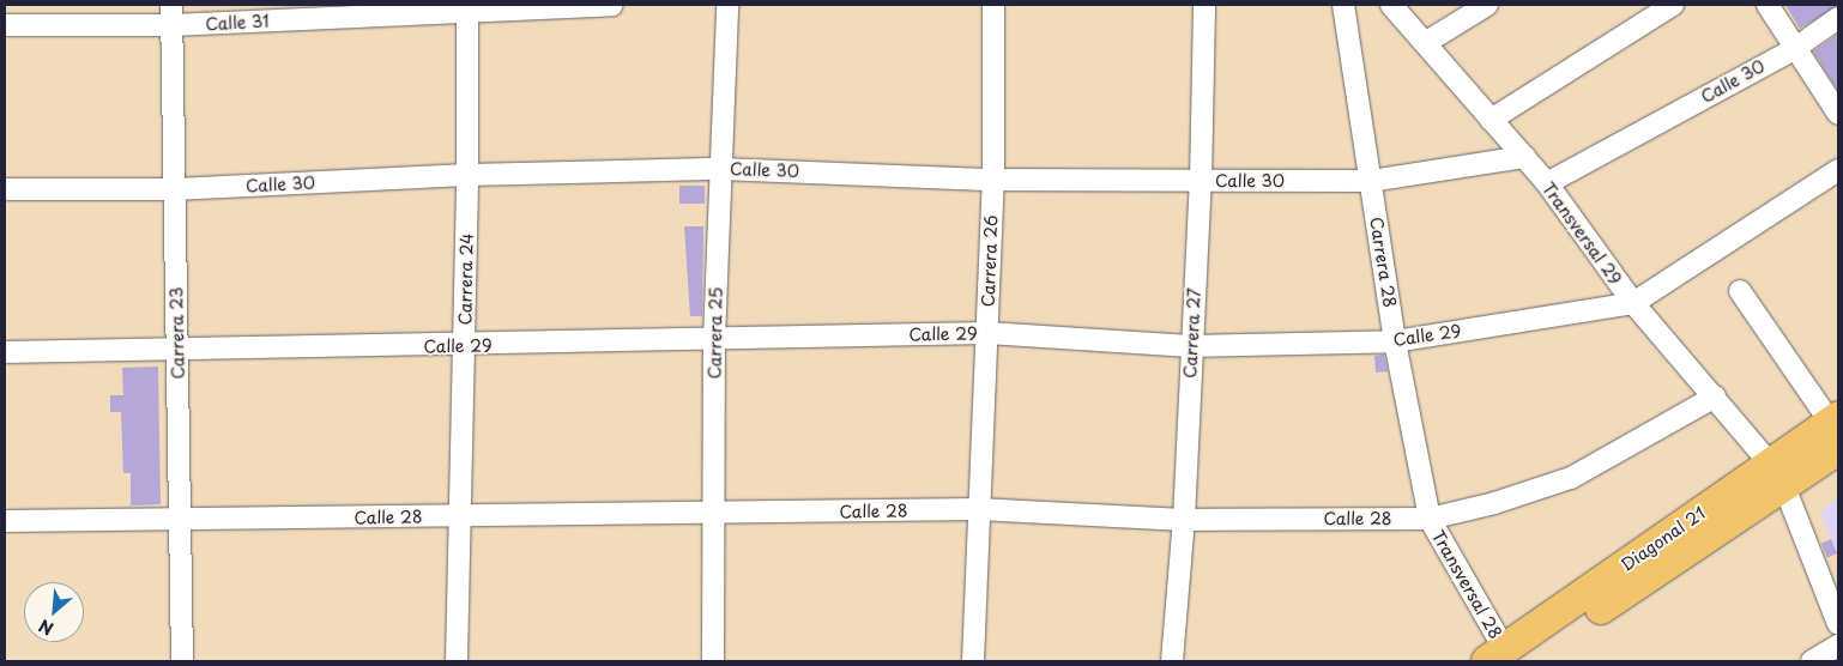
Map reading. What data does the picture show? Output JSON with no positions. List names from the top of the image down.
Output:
{
  "streets": {
    "highway": ["Diagonal 21"],
    "street": [
      "Calle 31",
      "Calle 30",
      "Transversal 29",
      "Carrera 26",
      "Carrera 28",
      "Carrera 24",
      "Carrera 23",
      "Carrera 25",
      "Carrera 27",
      "Calle 29",
      "Calle 28",
      "Transversal 28"
    ]
  },
  "crossings": [
    ["Calle 31", "Carrera 24"],
    ["Calle 31", "Carrera 23"],
    ["Calle 30", "Transversal 29"],
    ["Calle 30", "Carrera 26"],
    ["Calle 30", "Carrera 28"],
    ["Calle 30", "Carrera 24"],
    ["Calle 30", "Carrera 23"],
    ["Calle 30", "Carrera 25"],
    ["Calle 30", "Carrera 27"],
    ["Transversal 29", "Calle 29"],
    ["Transversal 29", "Calle 28"],
    ["Transversal 29", "Diagonal 21"],
    ["Carrera 26", "Calle 29"],
    ["Carrera 26", "Calle 28"],
    ["Carrera 28", "Calle 29"],
    ["Carrera 28", "Calle 28"],
    ["Carrera 28", "Transversal 28"],
    ["Carrera 24", "Calle 29"],
    ["Carrera 24", "Calle 28"],
    ["Carrera 23", "Calle 29"],
    ["Carrera 23", "Calle 28"],
    ["Carrera 25", "Calle 29"],
    ["Carrera 25", "Calle 28"],
    ["Carrera 27", "Calle 29"],
    ["Carrera 27", "Calle 28"],
    ["Calle 28", "Transversal 28"],
    ["Diagonal 21", "Transversal 28"]
  ],
  "north": "bottom left"
}
